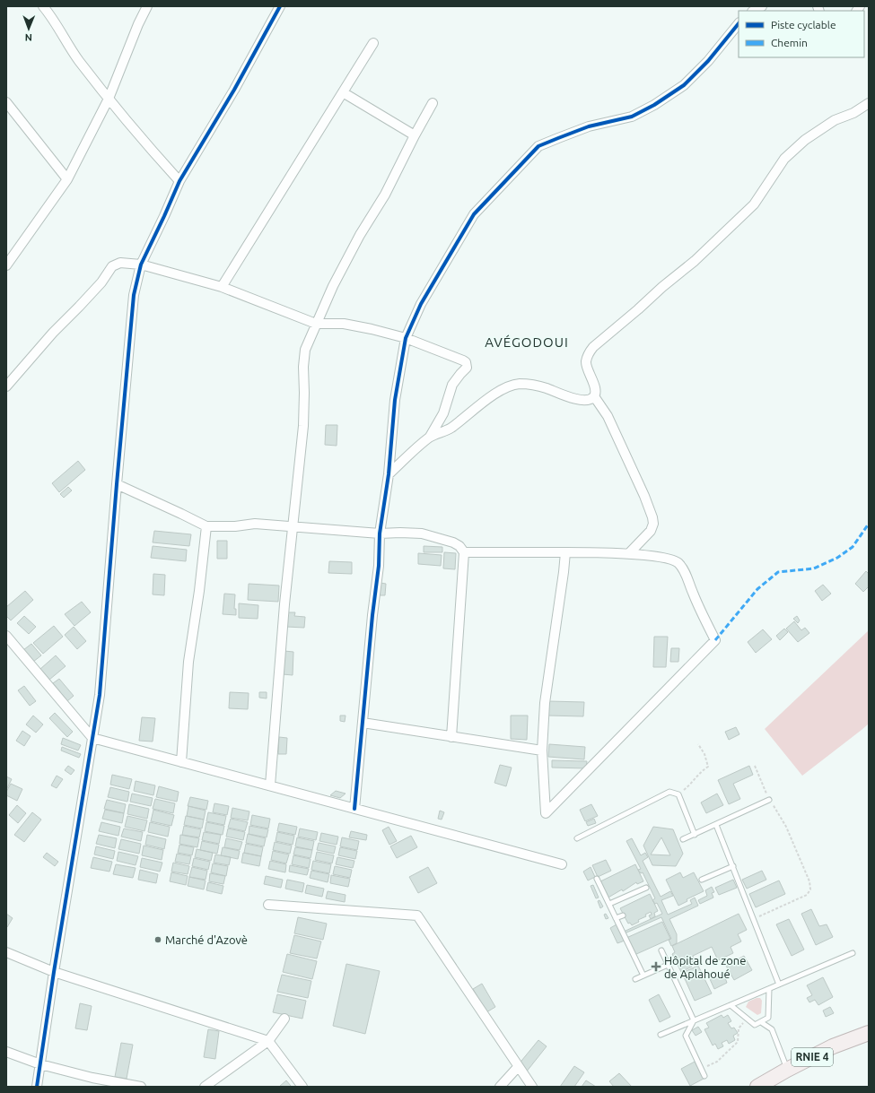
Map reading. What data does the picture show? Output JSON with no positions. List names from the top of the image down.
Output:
{
  "streets": {
    "main road": ["RNIE 4"]
  },
  "districts": ["AVÉGODOUI"],
  "places": {
    "other": ["Marché d'Azovè"],
    "health": ["Hôpital de zone de Aplahoué"]
  },
  "legend": ["Piste cyclable", "Chemin"],
  "north": "bottom"
}
